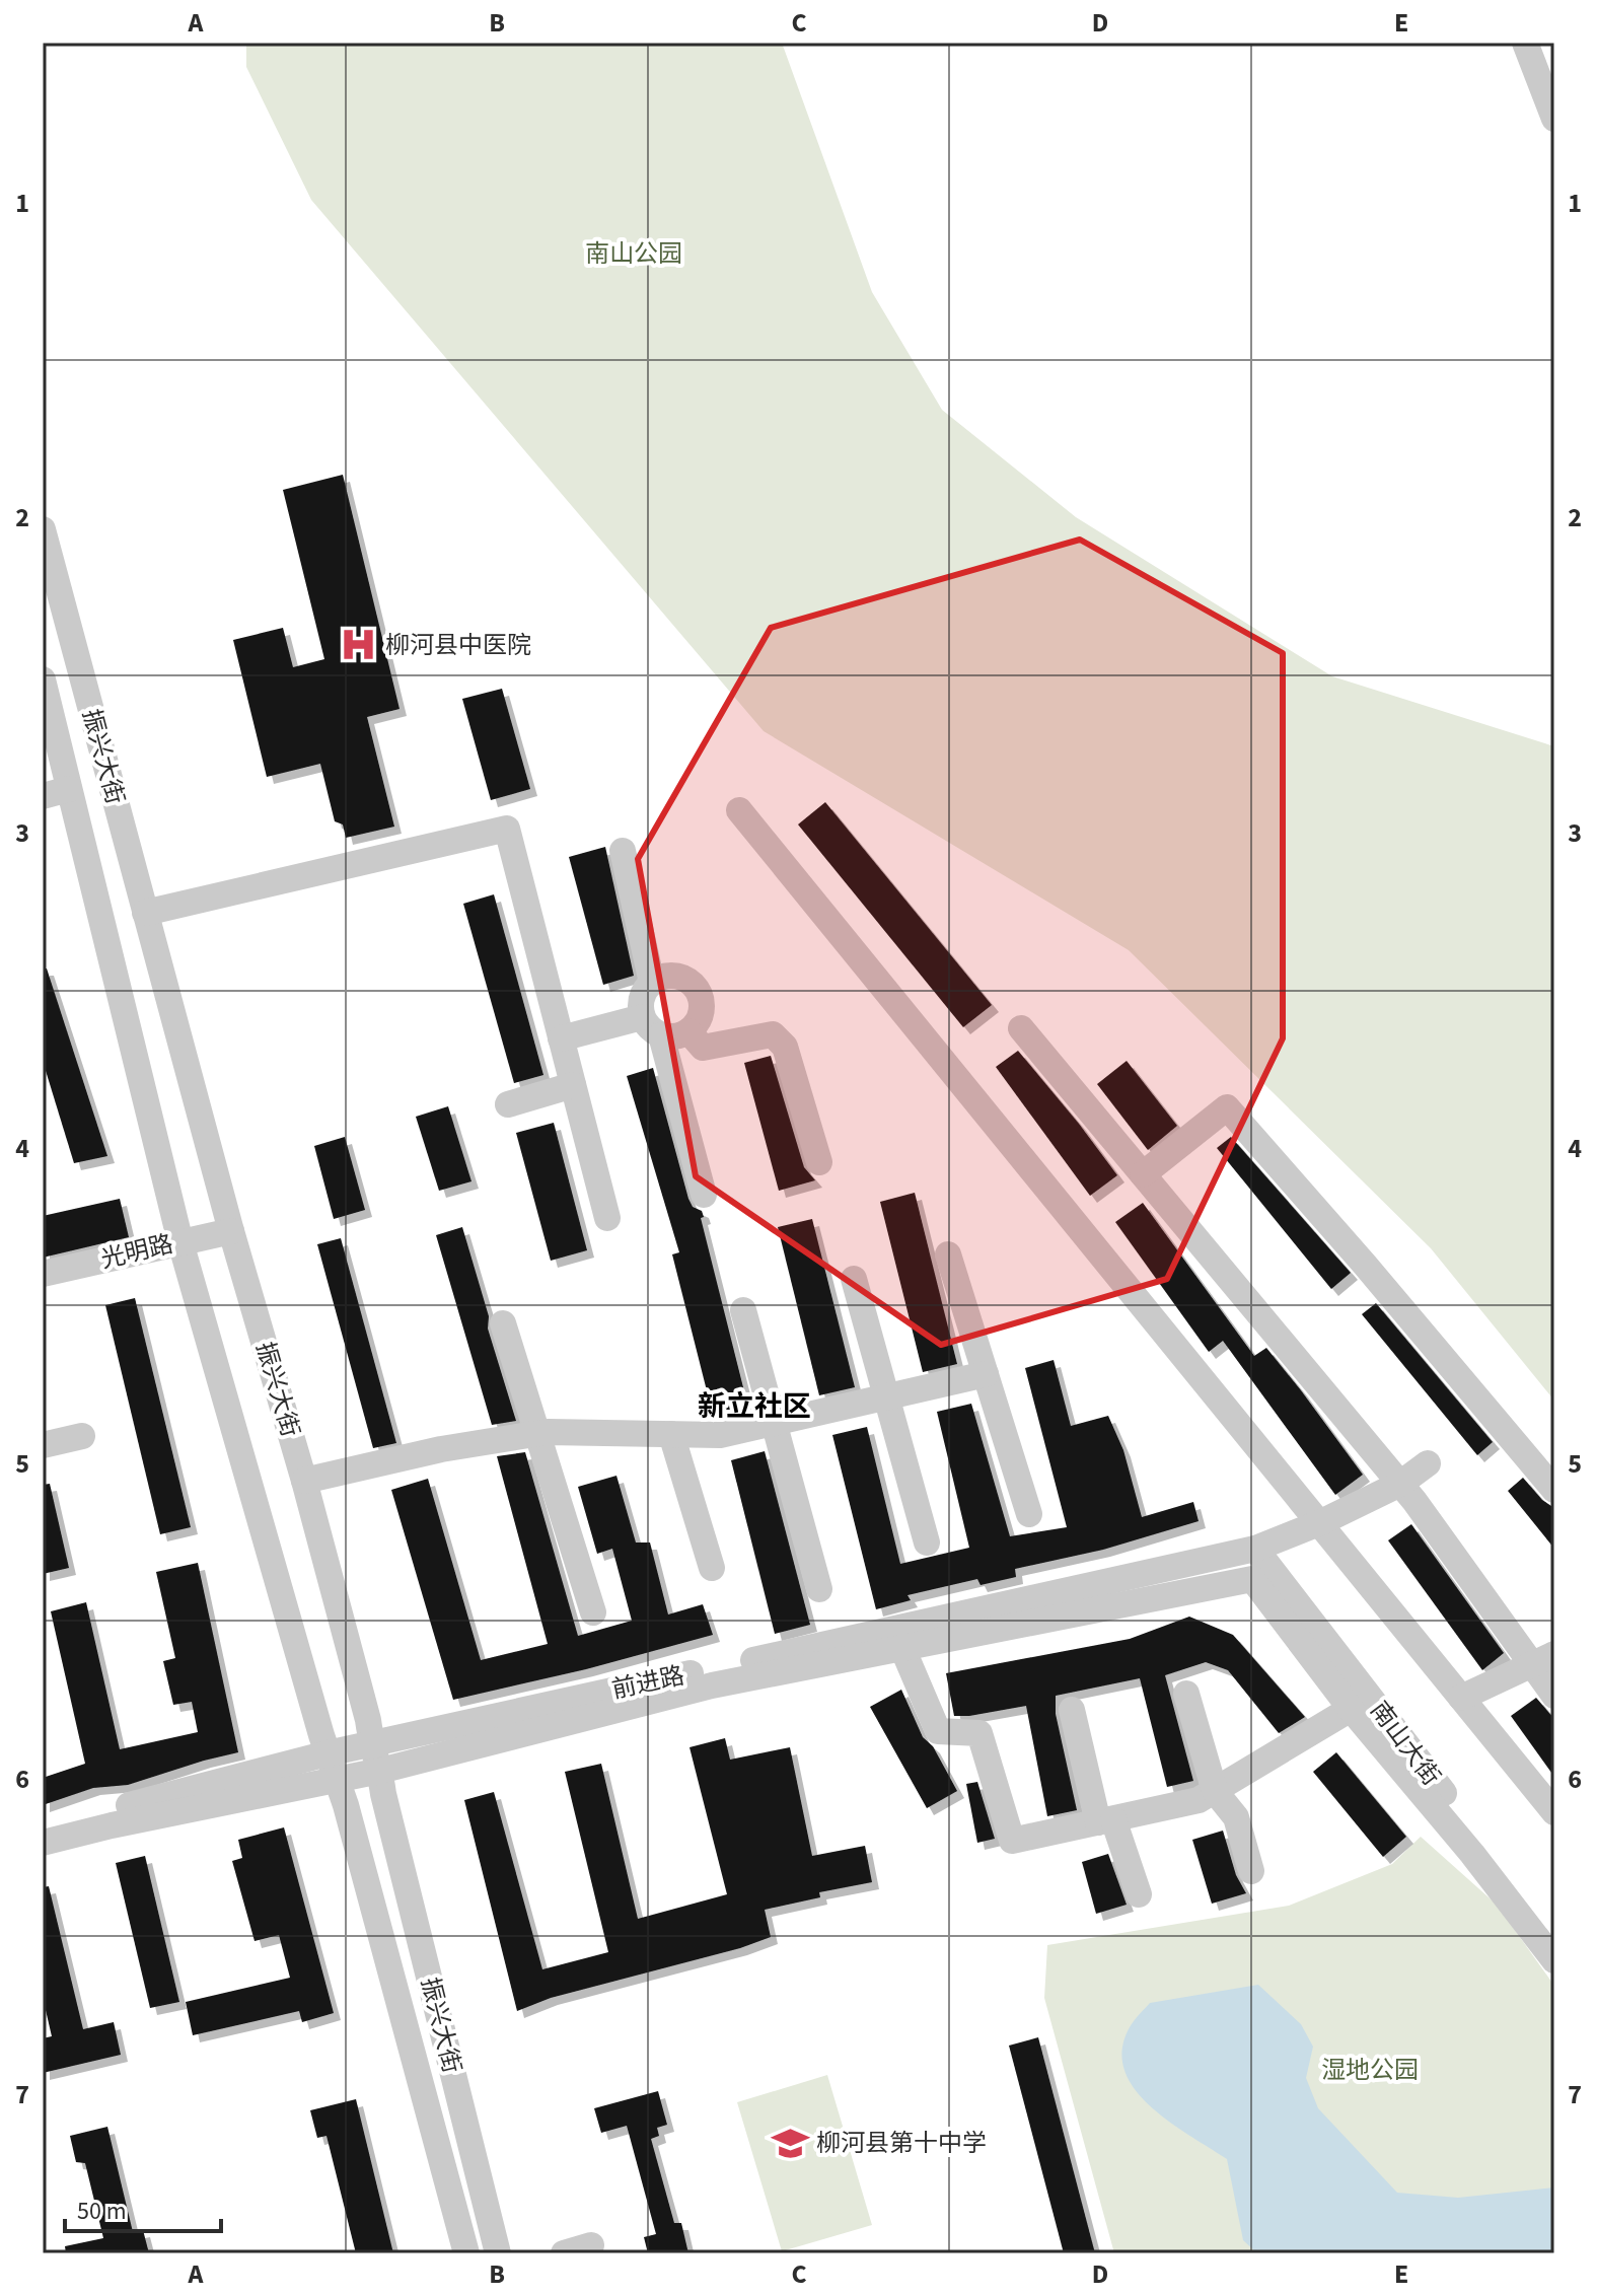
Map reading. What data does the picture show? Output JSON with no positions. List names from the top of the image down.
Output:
{
  "streets": {
    "street": [
      "振兴大街",
      "光明路",
      "前进路",
      "南山大街"
    ]
  },
  "crossings": [
    ["振兴大街", "光明路"],
    ["振兴大街", "前进路"],
    ["前进路", "南山大街"]
  ],
  "districts": ["新立社区"],
  "parks": ["南山公园", "湿地公园"],
  "places": {
    "hospital": ["柳河县中医院"],
    "school or university": ["柳河县第十中学"]
  },
  "scale_bar": "50 m",
  "grid": {
    "columns": [
      "A",
      "B",
      "C",
      "D",
      "E"
    ],
    "rows": [
      "1",
      "2",
      "3",
      "4",
      "5",
      "6",
      "7"
    ]
  }
}
